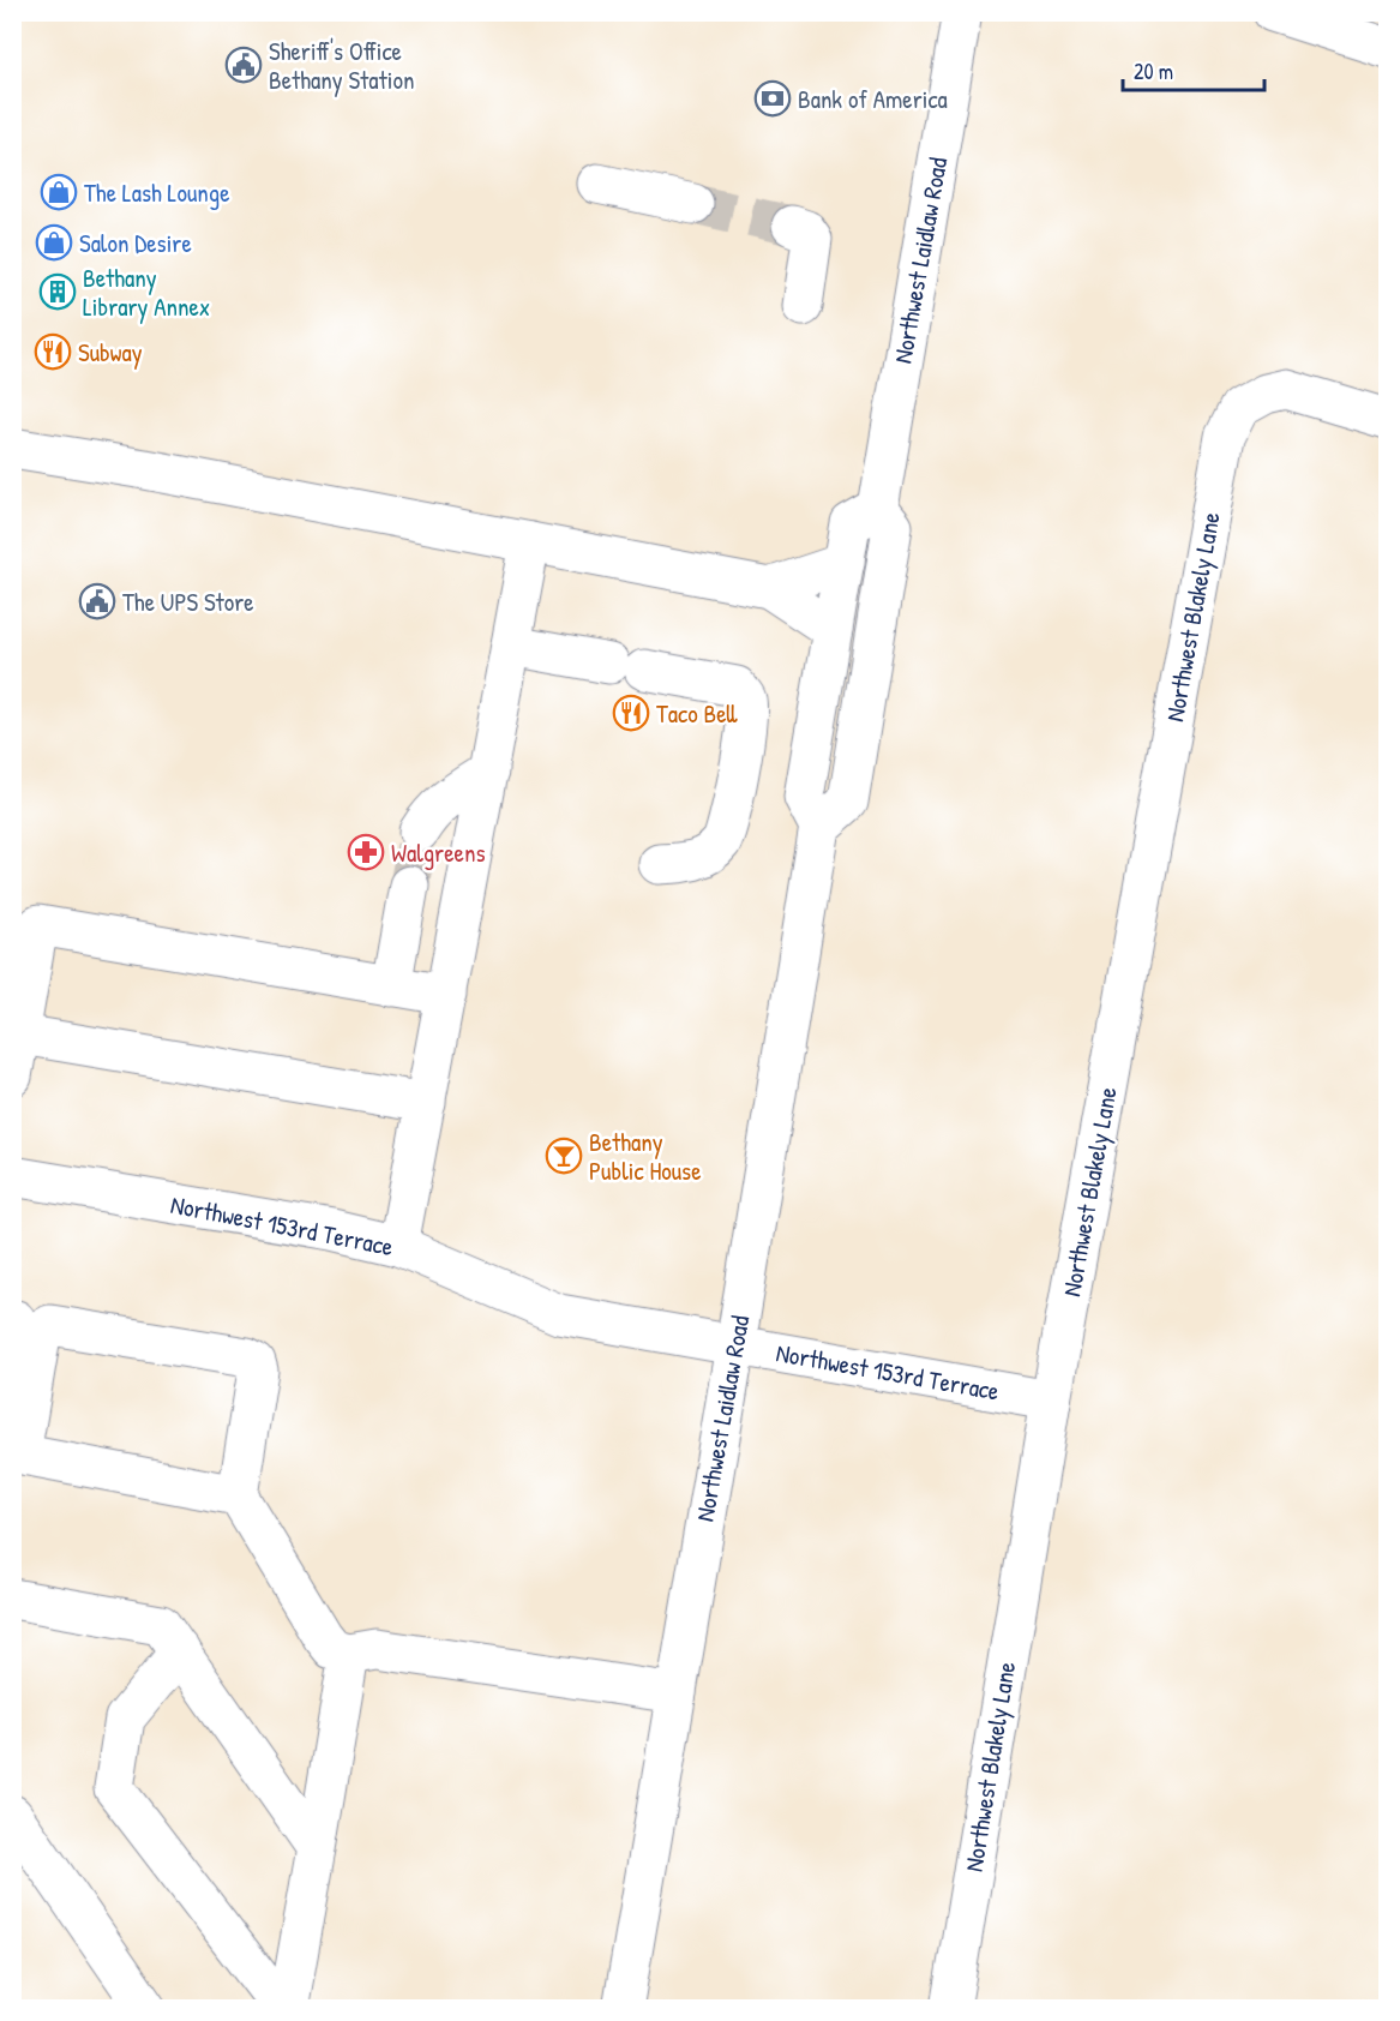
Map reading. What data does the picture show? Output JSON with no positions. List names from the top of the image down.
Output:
{
  "streets": {
    "street": ["Northwest Laidlaw Road", "Northwest Blakely Lane", "Northwest 153rd Terrace"]
  },
  "crossings": [
    ["Northwest Laidlaw Road", "Northwest 153rd Terrace"],
    ["Northwest Blakely Lane", "Northwest 153rd Terrace"]
  ],
  "places": {
    "public building": ["Sheriff's Office Bethany Station", "The UPS Store"],
    "bank": ["Bank of America"],
    "shop": ["The Lash Lounge", "Salon Desire"],
    "building": ["Bethany Library Annex"],
    "restaurant": ["Subway", "Taco Bell"],
    "pharmacy": ["Walgreens"],
    "bar": ["Bethany Public House"]
  },
  "scale_bar": "20 m"
}
